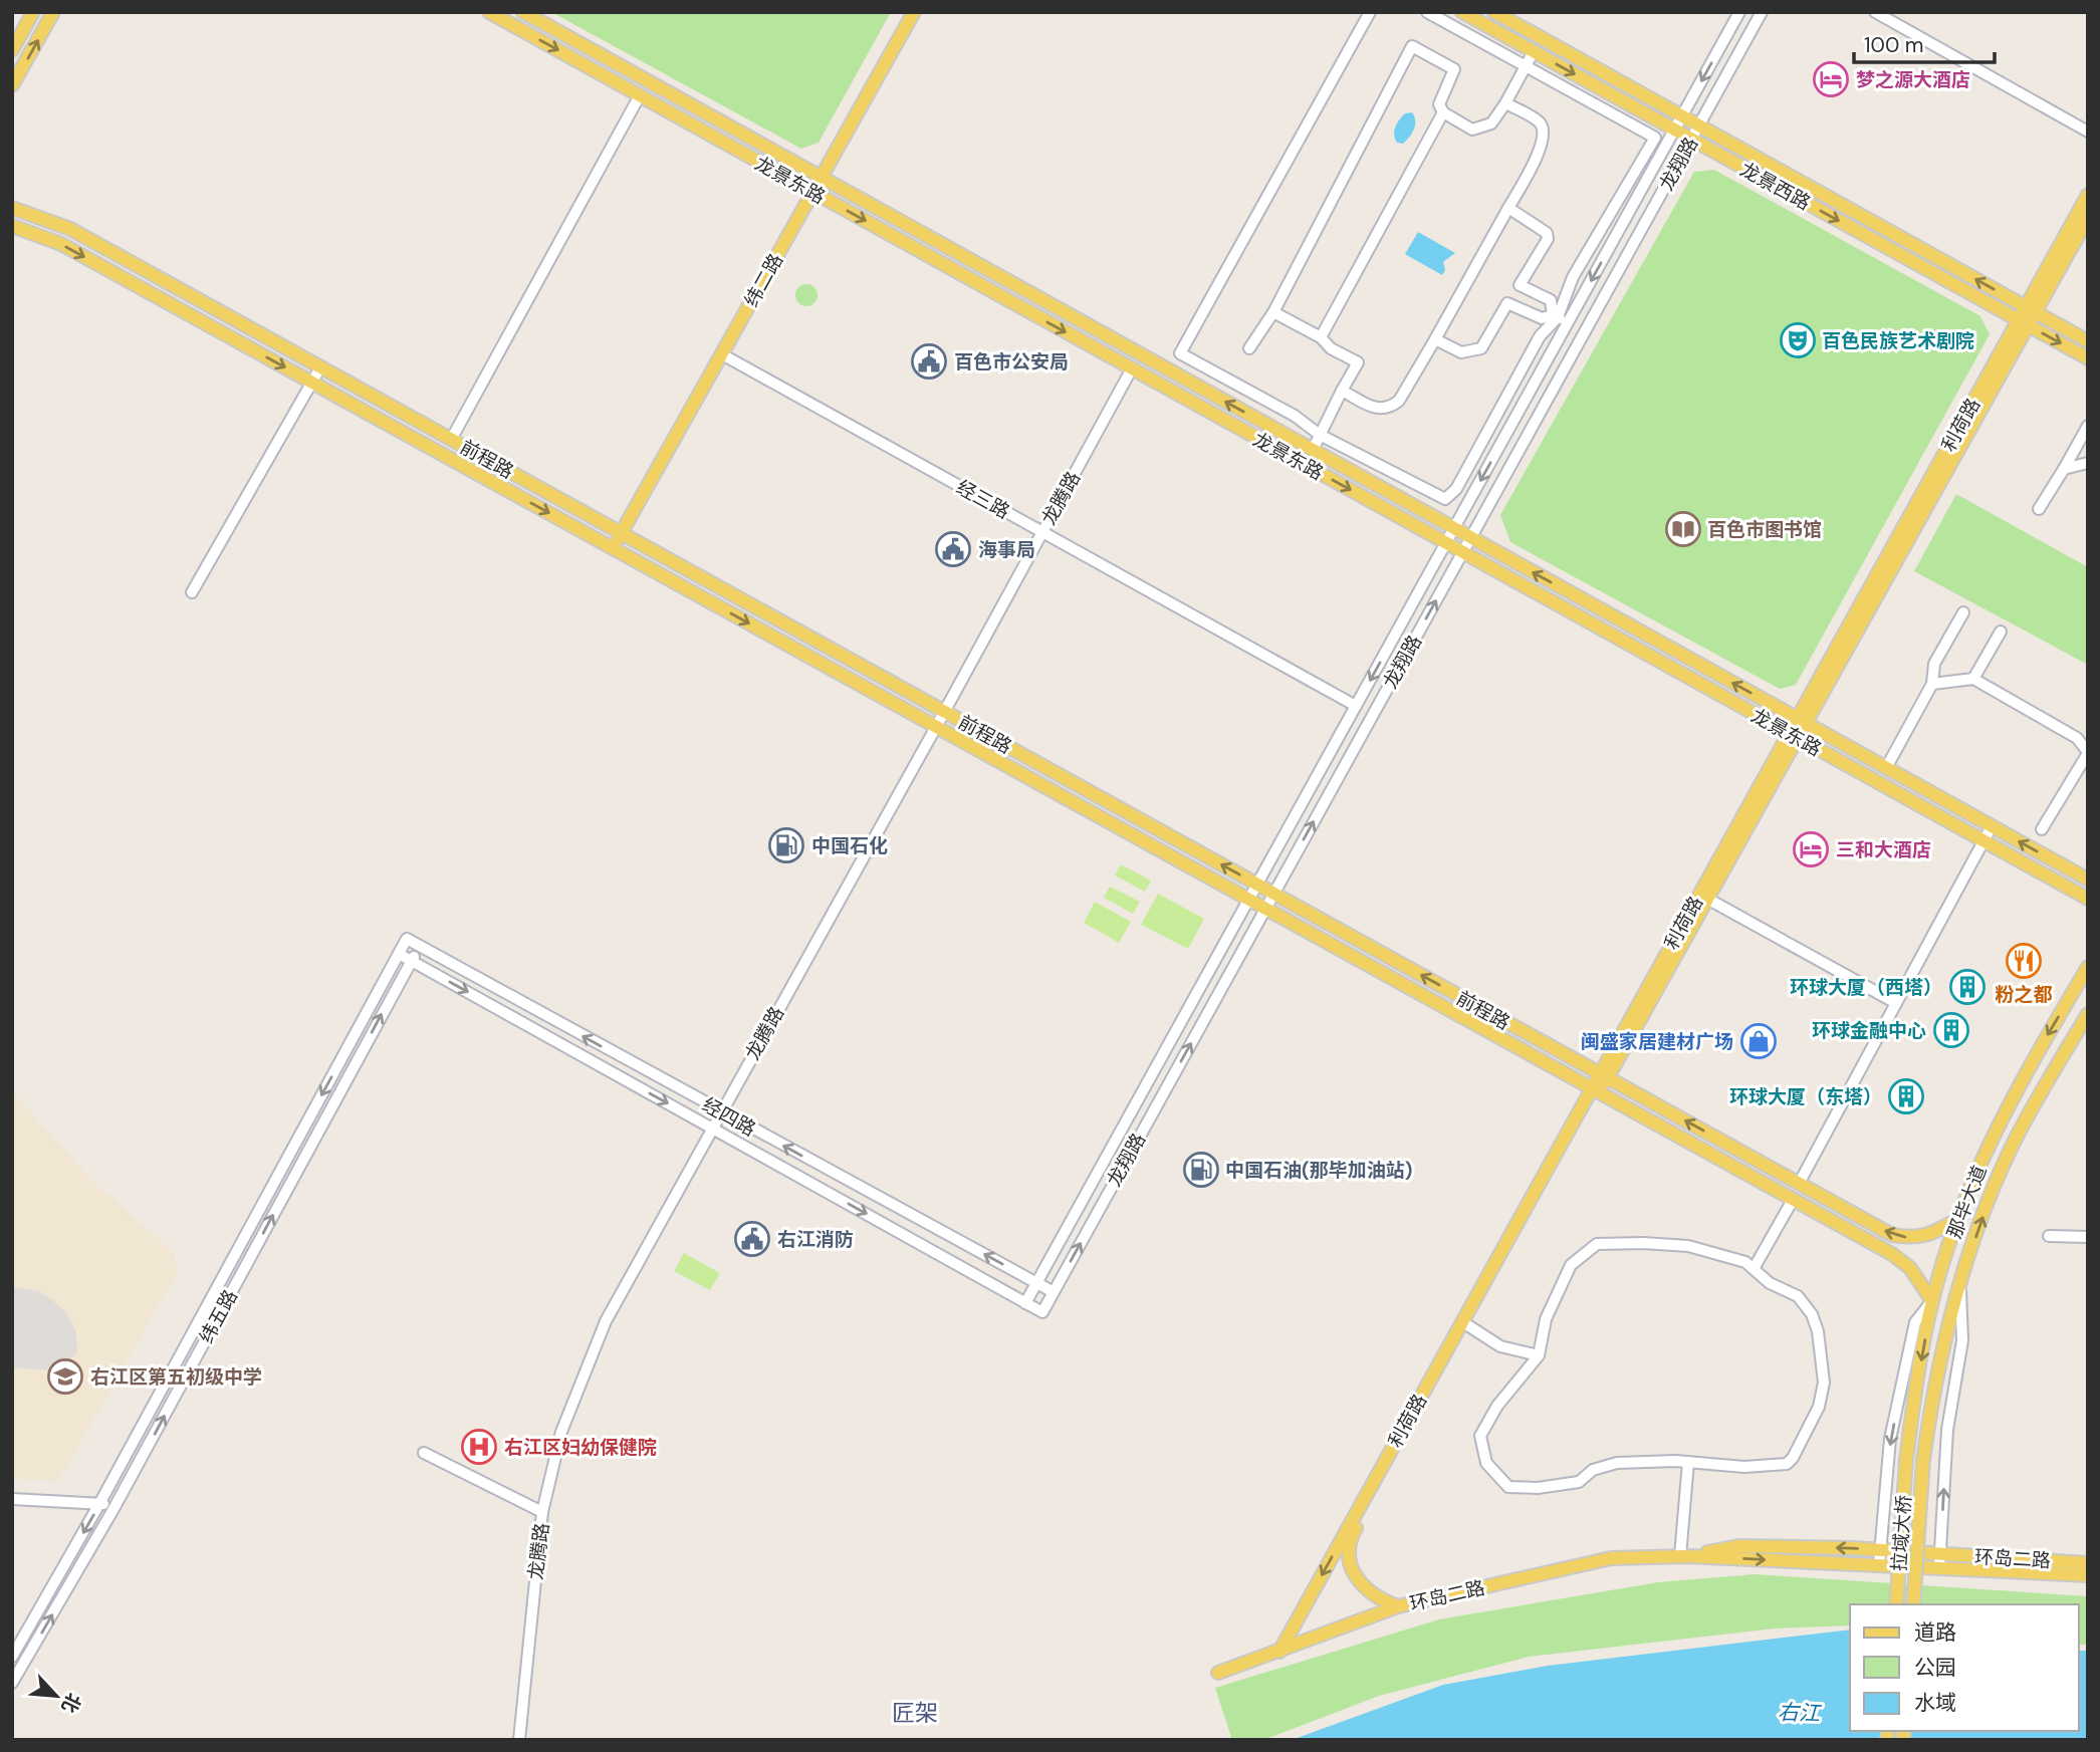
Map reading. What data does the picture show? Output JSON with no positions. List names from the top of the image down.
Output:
{
  "streets": {
    "main road": [
      "龙景东路",
      "龙景西路",
      "纬二路",
      "利荷路",
      "前程路",
      "那毕大道",
      "拉域大桥",
      "环岛二路"
    ],
    "street": [
      "龙翔路",
      "龙腾路",
      "经三路",
      "经四路",
      "纬五路"
    ]
  },
  "crossings": [
    ["龙翔路", "龙景东路"],
    ["龙翔路", "龙景西路"],
    ["龙翔路", "前程路"],
    ["龙翔路", "经三路"],
    ["龙翔路", "经四路"],
    ["龙景东路", "纬二路"],
    ["龙景东路", "利荷路"],
    ["龙景东路", "龙腾路"],
    ["龙景西路", "利荷路"],
    ["纬二路", "前程路"],
    ["纬二路", "经三路"],
    ["利荷路", "前程路"],
    ["利荷路", "环岛二路"],
    ["前程路", "龙腾路"],
    ["前程路", "那毕大道"],
    ["龙腾路", "经三路"],
    ["龙腾路", "经四路"],
    ["经四路", "纬五路"],
    ["那毕大道", "拉域大桥"]
  ],
  "districts": ["匠架"],
  "water": ["右江"],
  "places": {
    "hotel": ["梦之源大酒店", "三和大酒店"],
    "theatre": ["百色民族艺术剧院"],
    "public building": ["百色市公安局", "海事局", "右江消防"],
    "library": ["百色市图书馆"],
    "fuel station": ["中国石化", "中国石油(那毕加油站)"],
    "restaurant": ["粉之都"],
    "building": ["环球大厦（西塔）", "环球金融中心", "环球大厦（东塔）"],
    "shop": ["闽盛家居建材广场"],
    "school or university": ["右江区第五初级中学"],
    "hospital": ["右江区妇幼保健院"]
  },
  "legend": ["道路", "公园", "水域"],
  "scale_bar": "100 m",
  "north": "bottom right"
}
